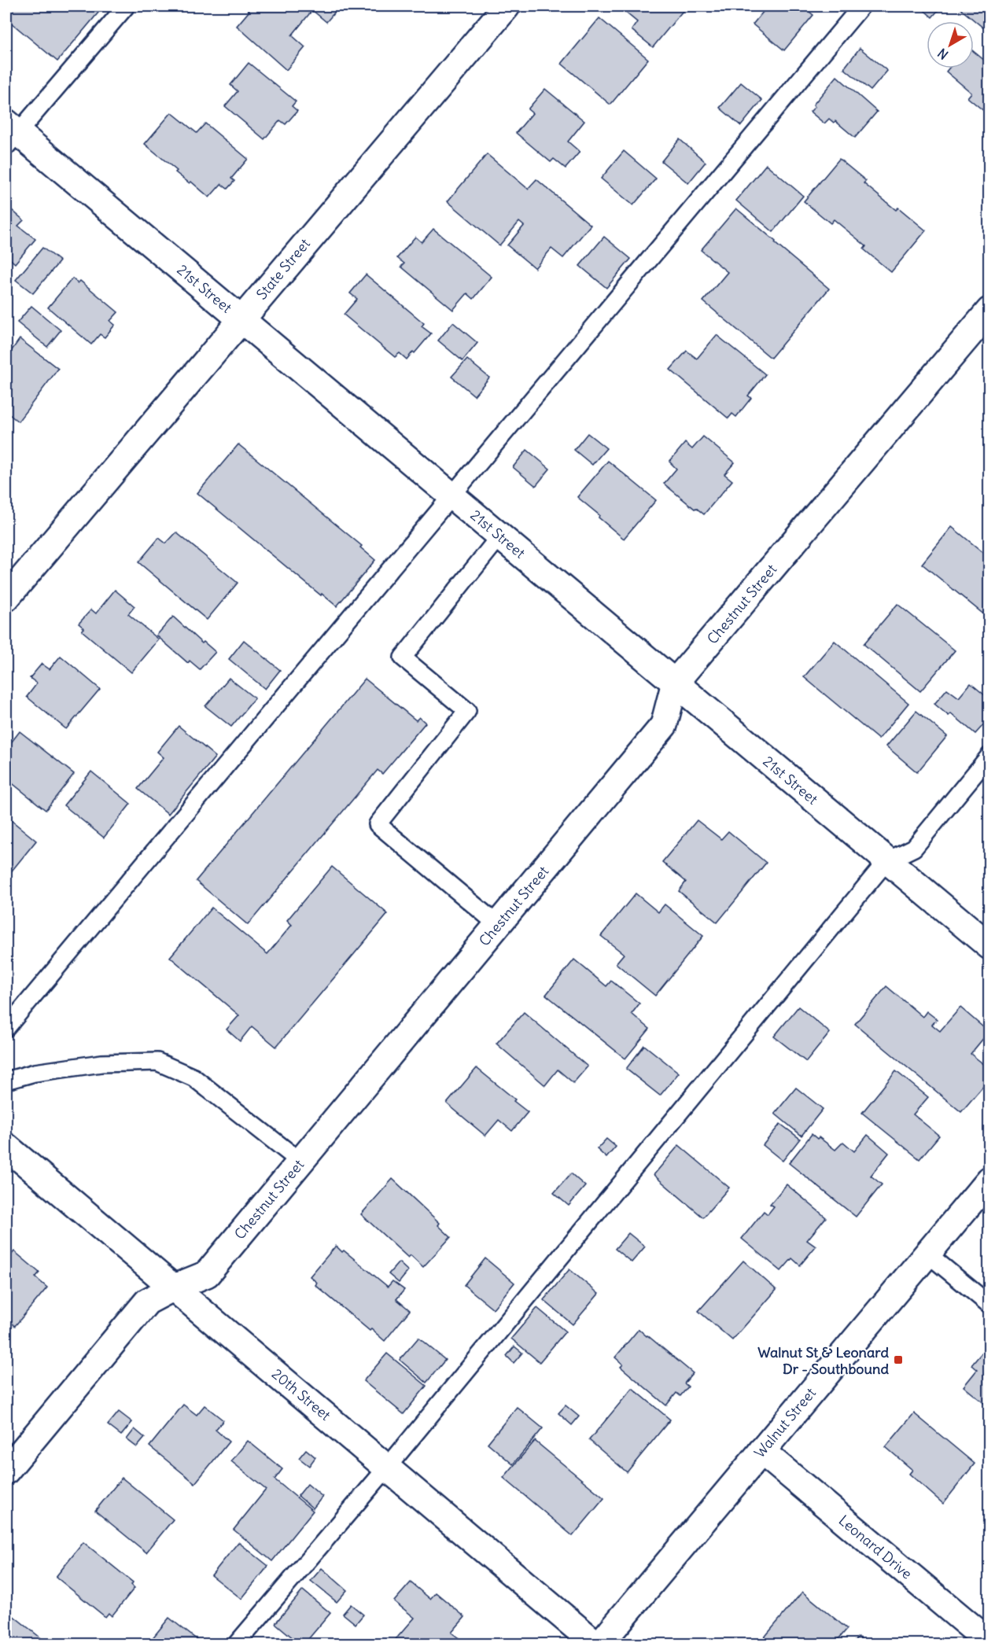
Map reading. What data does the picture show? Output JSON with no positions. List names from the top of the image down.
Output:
{
  "streets": {
    "street": [
      "State Street",
      "21st Street",
      "Chestnut Street",
      "20th Street",
      "Walnut Street",
      "Leonard Drive"
    ]
  },
  "crossings": [
    ["State Street", "21st Street"],
    ["21st Street", "Chestnut Street"],
    ["Chestnut Street", "20th Street"],
    ["Walnut Street", "Leonard Drive"]
  ],
  "places": {
    "transit": ["Walnut St & Leonard Dr - Southbound"]
  },
  "north": "bottom left"
}
